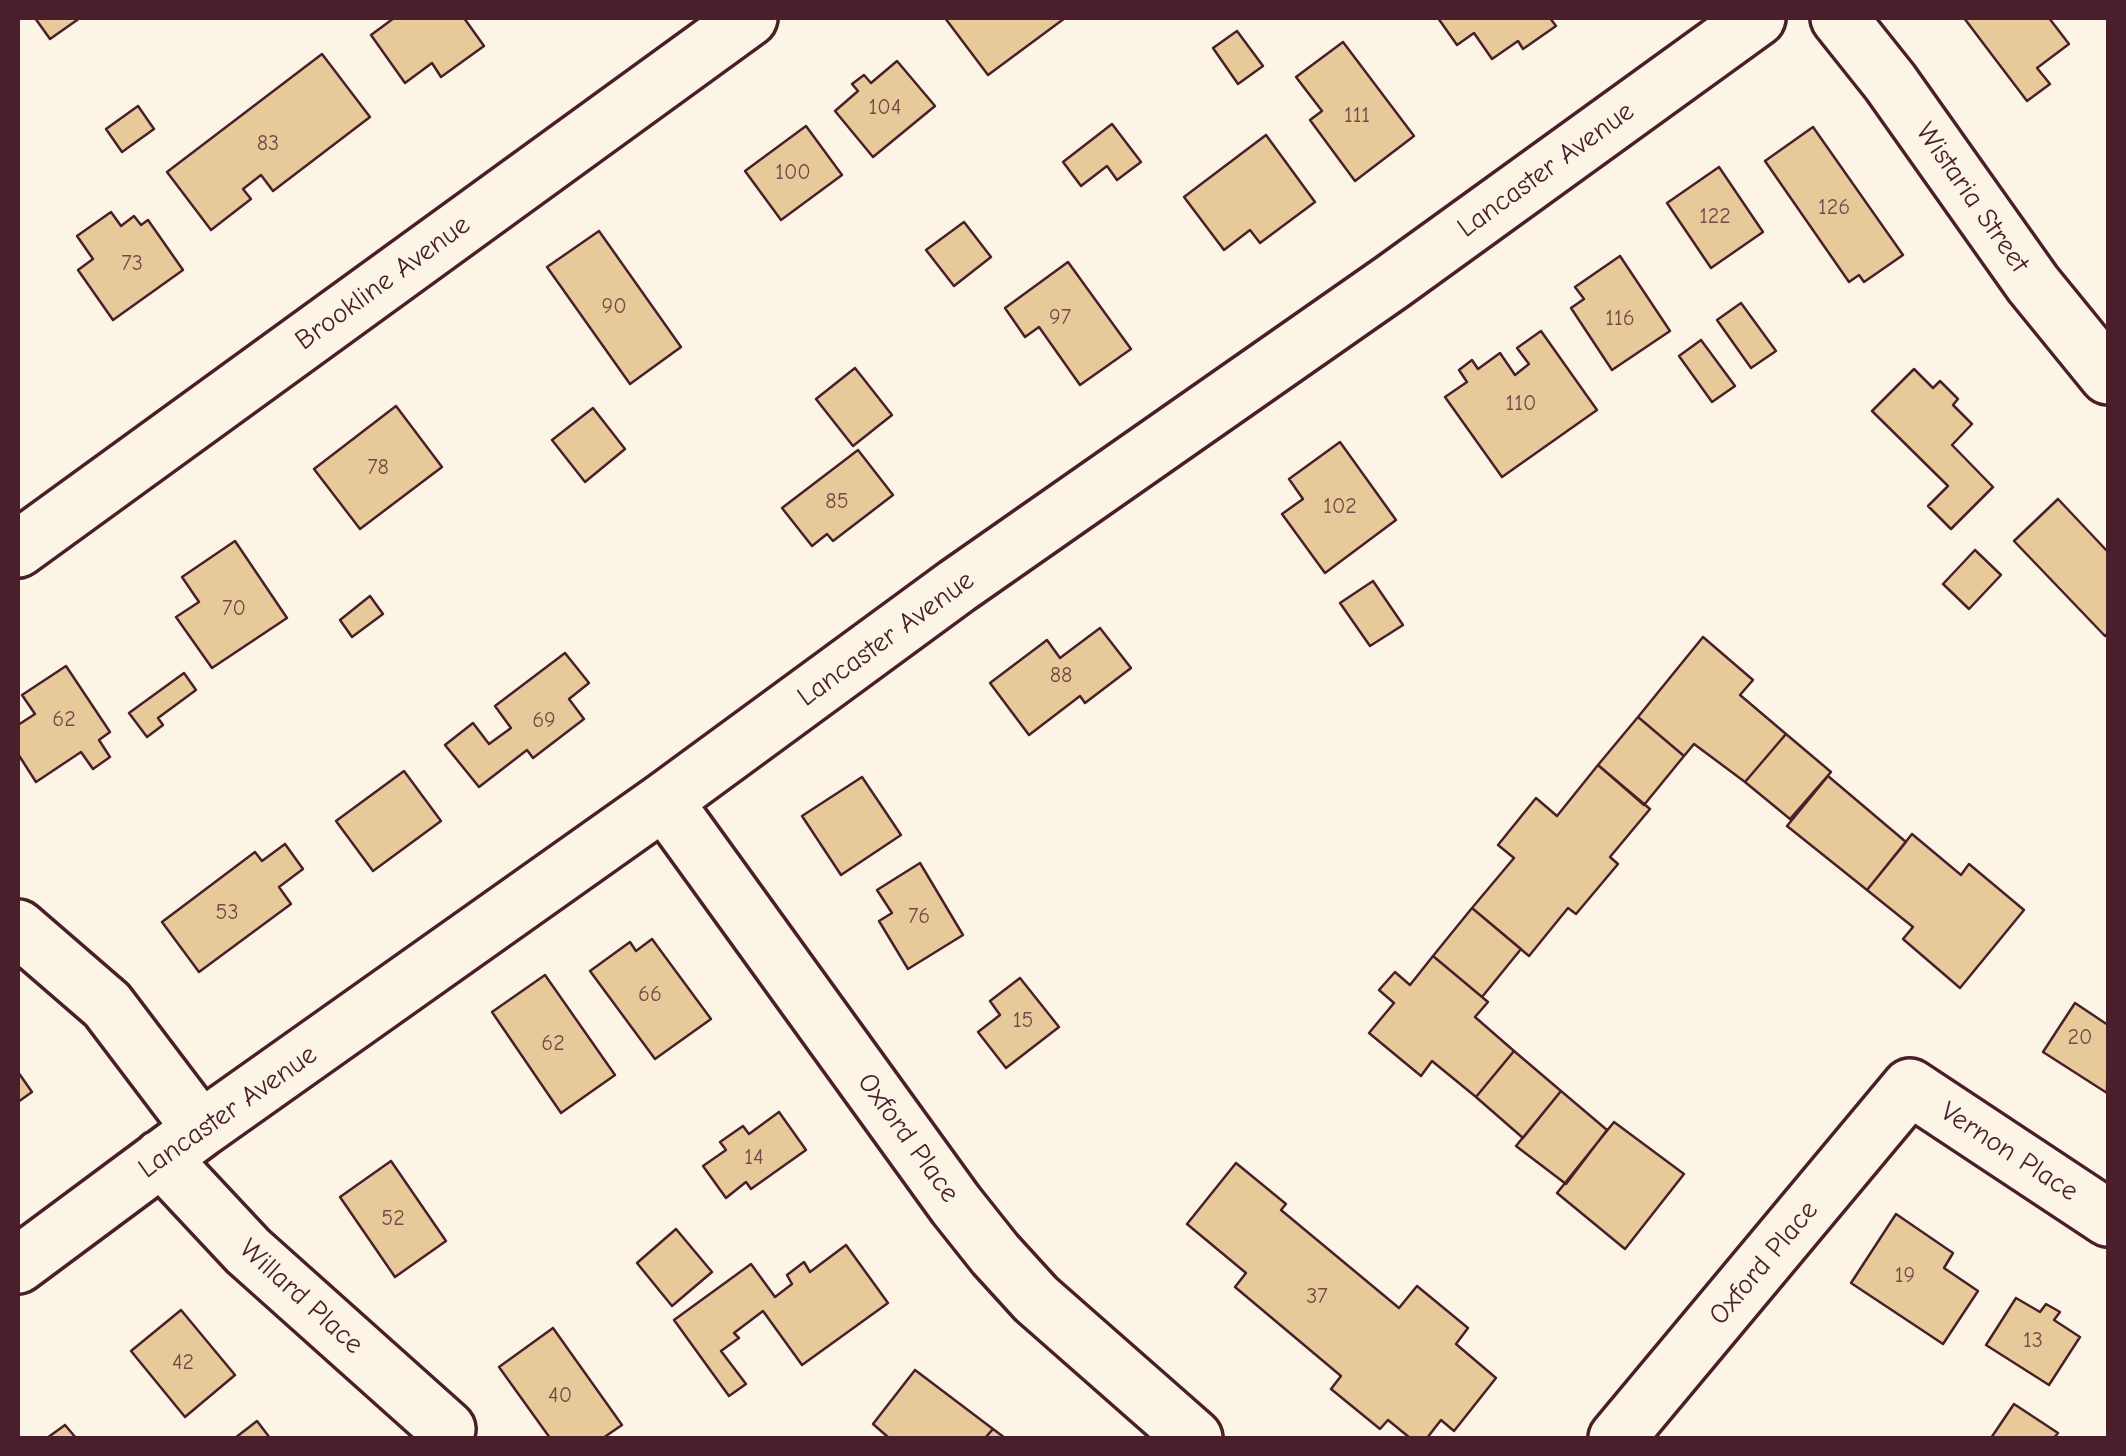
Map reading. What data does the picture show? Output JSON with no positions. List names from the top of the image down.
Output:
{
  "streets": {
    "street": [
      "Lancaster Avenue",
      "Wistaria Street",
      "Brookline Avenue",
      "Oxford Place",
      "Vernon Place",
      "Willard Place"
    ]
  },
  "crossings": [
    ["Lancaster Avenue", "Oxford Place"],
    ["Lancaster Avenue", "Willard Place"],
    ["Oxford Place", "Vernon Place"]
  ],
  "house_numbers": [
    "104",
    "111",
    "83",
    "100",
    "126",
    "122",
    "73",
    "90",
    "97",
    "116",
    "110",
    "78",
    "85",
    "102",
    "70",
    "88",
    "62",
    "69",
    "53",
    "76",
    "66",
    "15",
    "20",
    "62",
    "14",
    "52",
    "19",
    "37",
    "13",
    "42",
    "40"
  ]
}
